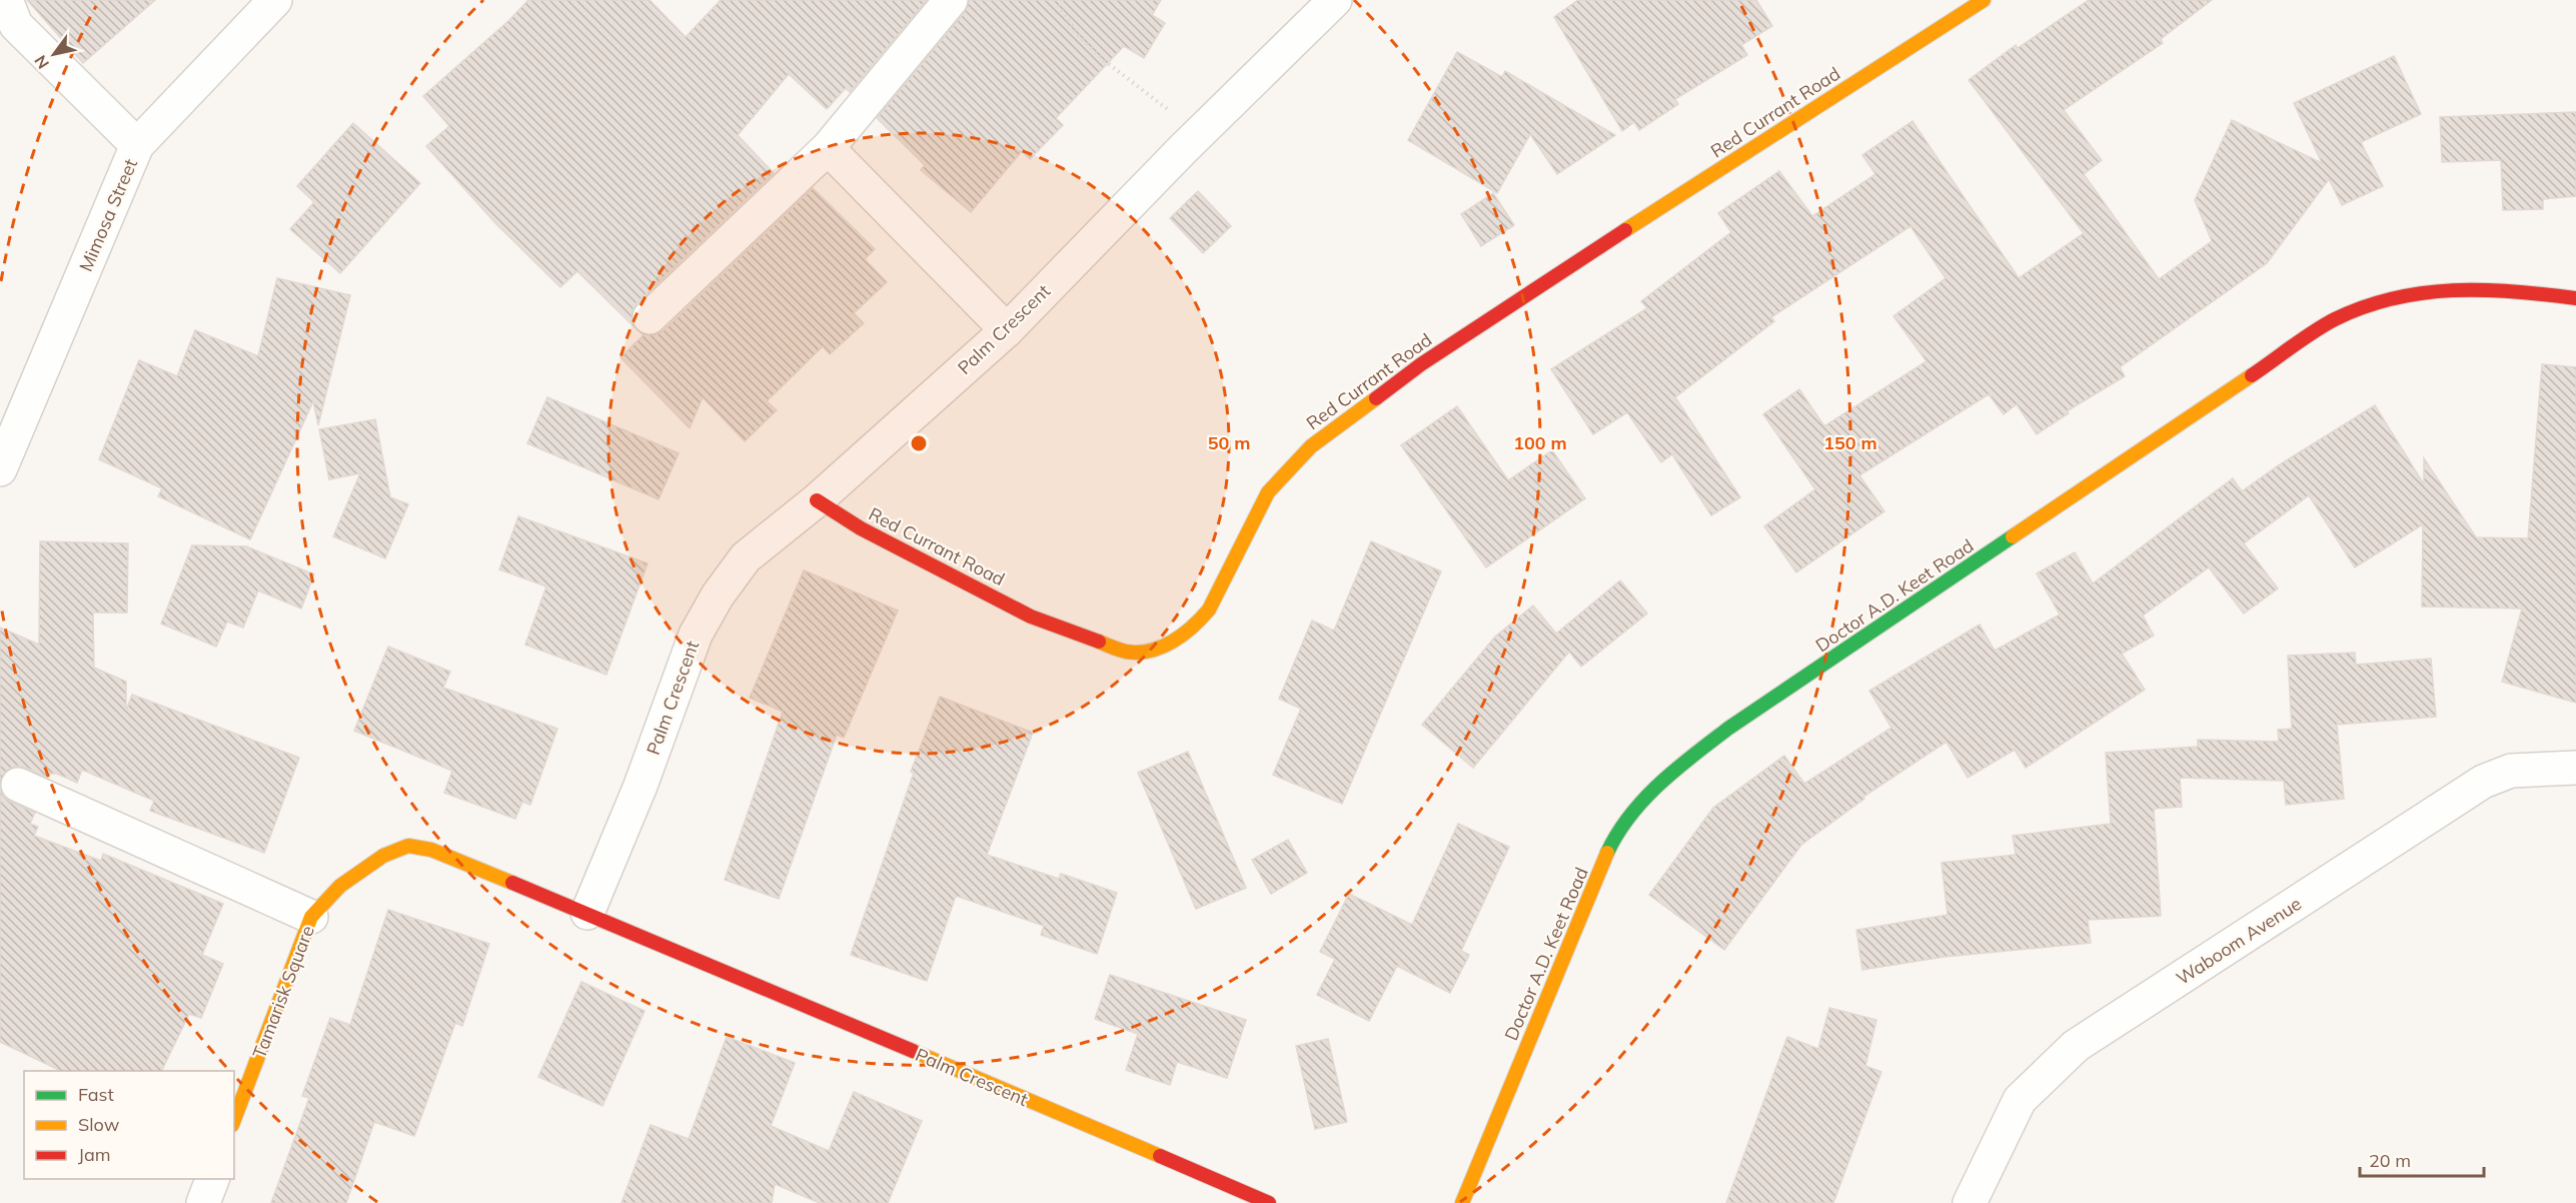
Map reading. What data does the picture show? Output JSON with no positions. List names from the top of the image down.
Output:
{
  "streets": {
    "street": [
      "Red Currant Road",
      "Mimosa Street",
      "Palm Crescent",
      "Doctor A.D. Keet Road",
      "Waboom Avenue",
      "Tamarisk Square"
    ]
  },
  "crossings": [
    ["Red Currant Road", "Palm Crescent"],
    ["Palm Crescent", "Tamarisk Square"]
  ],
  "legend": ["Fast", "Slow", "Jam"],
  "scale_bar": "20 m",
  "north": "bottom left",
  "rings": ["50 m", "100 m", "150 m"]
}
